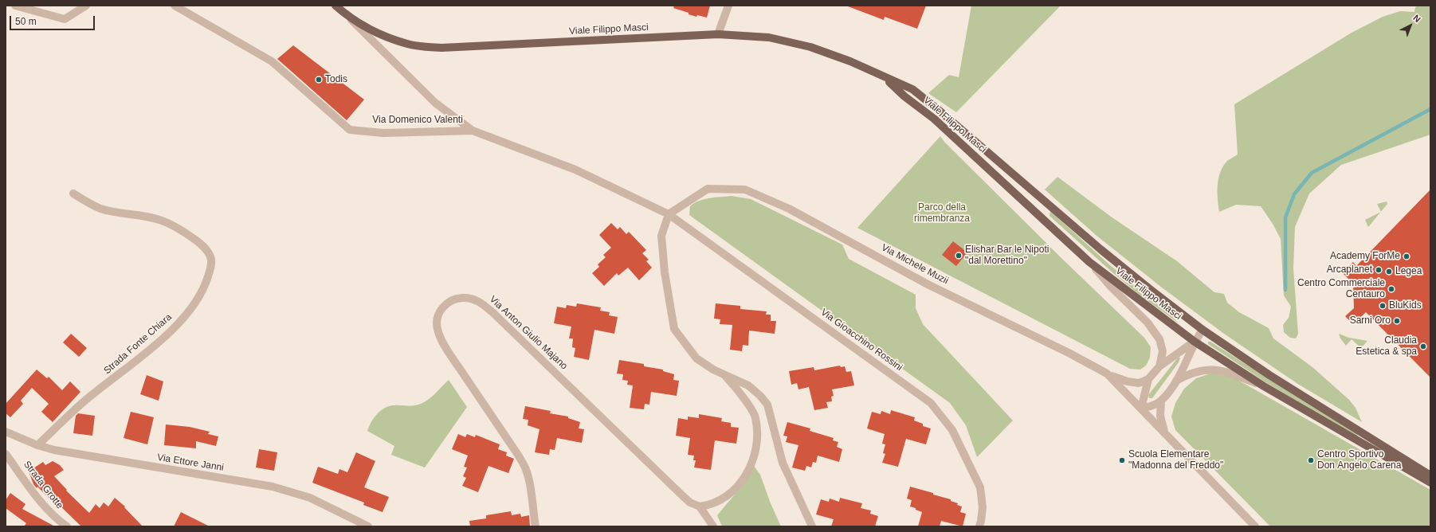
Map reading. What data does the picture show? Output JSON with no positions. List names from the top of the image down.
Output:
{
  "streets": {
    "main road": ["Viale Filippo Masci"],
    "street": [
      "Via Domenico Valenti",
      "Via Michele Muzii",
      "Via Anton Giulio Majano",
      "Via Gioacchino Rossini",
      "Strada Fonte Chiara",
      "Via Ettore Janni",
      "Strada Grotte"
    ]
  },
  "crossings": [
    ["Viale Filippo Masci", "Via Domenico Valenti"],
    ["Via Domenico Valenti", "Via Michele Muzii"],
    ["Via Domenico Valenti", "Via Gioacchino Rossini"],
    ["Via Michele Muzii", "Via Gioacchino Rossini"],
    ["Strada Fonte Chiara", "Via Ettore Janni"]
  ],
  "parks": ["Parco della rimembranza"],
  "places": [
    "Todis",
    "Elishar Bar le Nipoti \"dal Morettino\"",
    "Academy ForMe",
    "Arcaplanet",
    "Legea",
    "Centro Commerciale Centauro",
    "BluKids",
    "Sarni Oro",
    "Claudia Estetica & spa",
    "Scuola Elementare \"Madonna del Freddo\"",
    "Centro Sportivo Don Angelo Carena"
  ],
  "scale_bar": "50 m",
  "north": "top right"
}
